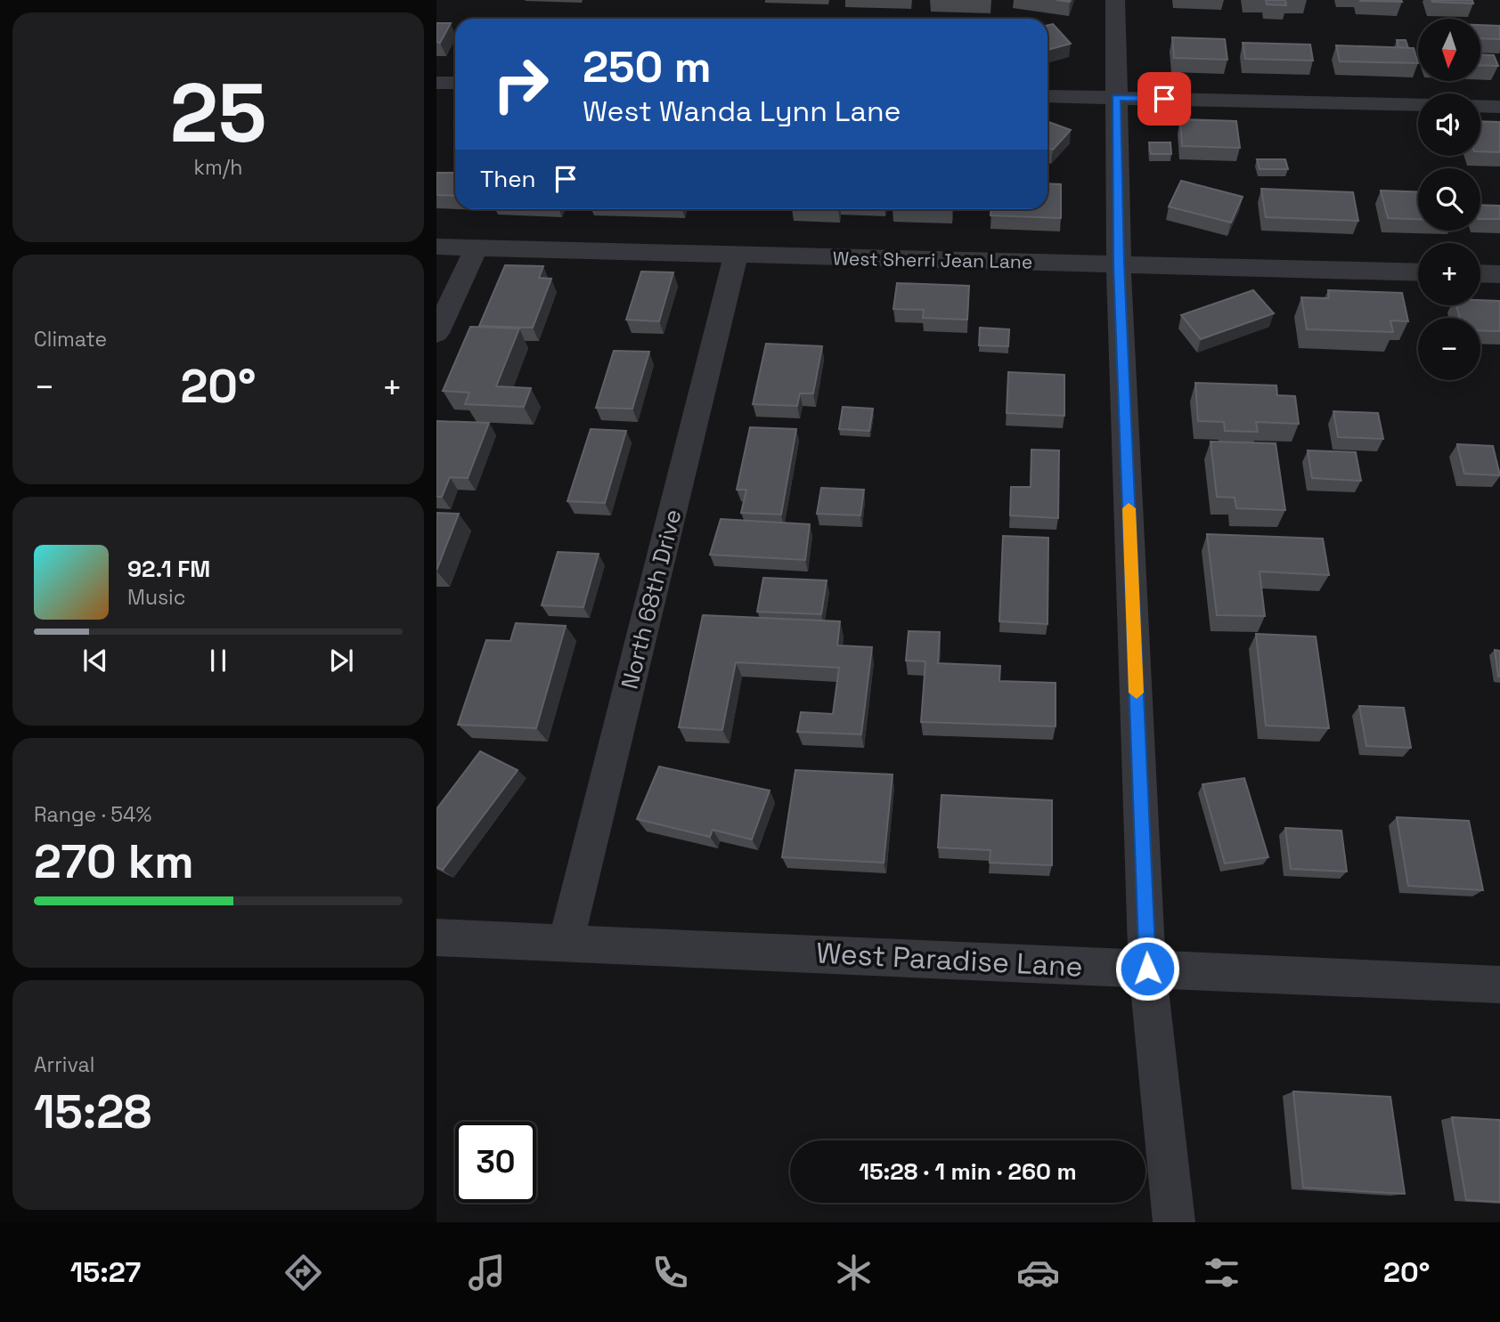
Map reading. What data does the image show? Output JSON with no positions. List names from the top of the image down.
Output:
{
  "streets": {
    "street": ["West Sherri Jean Lane", "North 68th Drive", "West Paradise Lane"]
  },
  "crossings": [
    ["West Sherri Jean Lane", "North 68th Drive"],
    ["North 68th Drive", "West Paradise Lane"]
  ],
  "north": "bottom",
  "page": {
    "tile": [
      ["25", "km/h"],
      "Climate",
      ["Range · 54%", "270 km"],
      ["Arrival", "15:28"]
    ],
    "map_buttons": ["+", "−"],
    "turn": ["250 m", "West Wanda Lynn Lane"],
    "then": "Then",
    "heat": ["−", "20°", "+"],
    "song": ["92.1 FM", "Music"],
    "limit": "30",
    "trip": "15:28 · 1 min · 260 m",
    "tabs": ["15:27", "20°"]
  }
}
